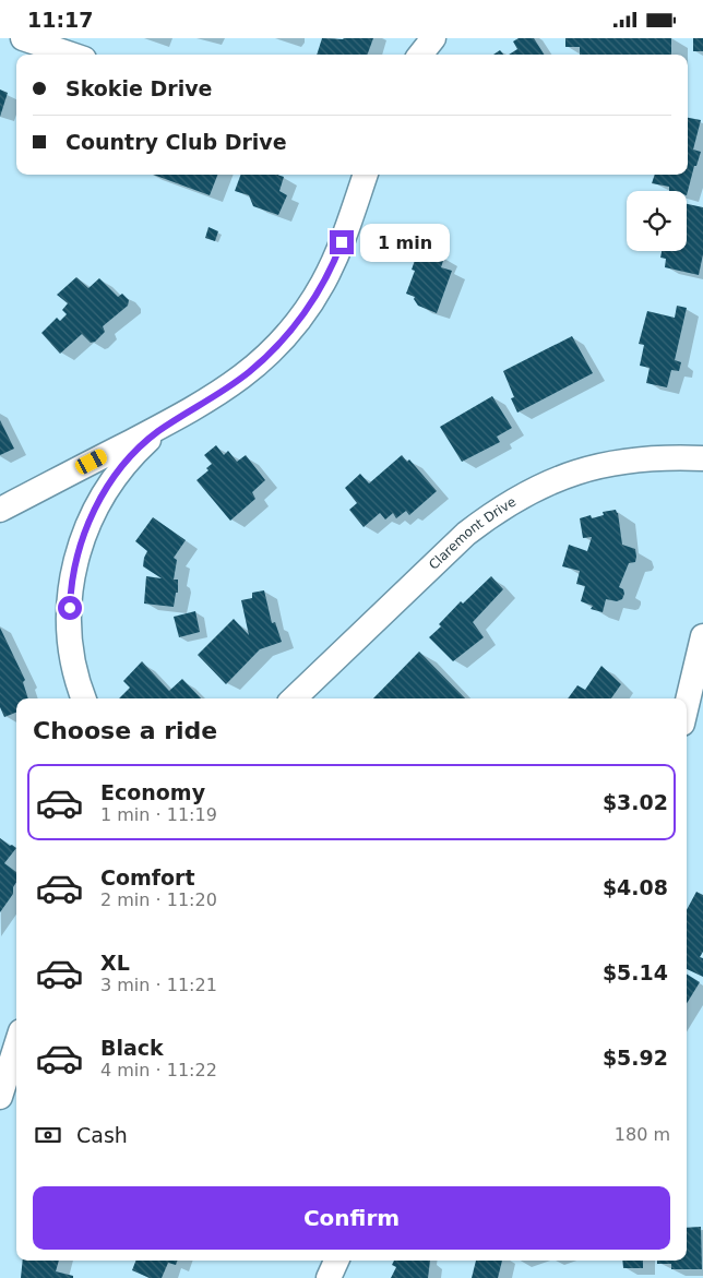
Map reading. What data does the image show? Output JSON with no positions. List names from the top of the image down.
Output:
{
  "streets": {
    "street": ["Claremont Drive"]
  },
  "page": {
    "status": "11:17",
    "banner": ["Skokie Drive", "Country Club Drive"],
    "bubble": "1 min",
    "heading": "Choose a ride",
    "list": [
      {
        "name": "Economy",
        "note": "1 min · 11:19",
        "value": "$3.02"
      },
      {
        "name": "Comfort",
        "note": "2 min · 11:20",
        "value": "$4.08"
      },
      {
        "name": "XL",
        "note": "3 min · 11:21",
        "value": "$5.14"
      },
      {
        "name": "Black",
        "note": "4 min · 11:22",
        "value": "$5.92"
      }
    ],
    "pay": ["Cash", "180 m"],
    "buttons": "Confirm"
  }
}
